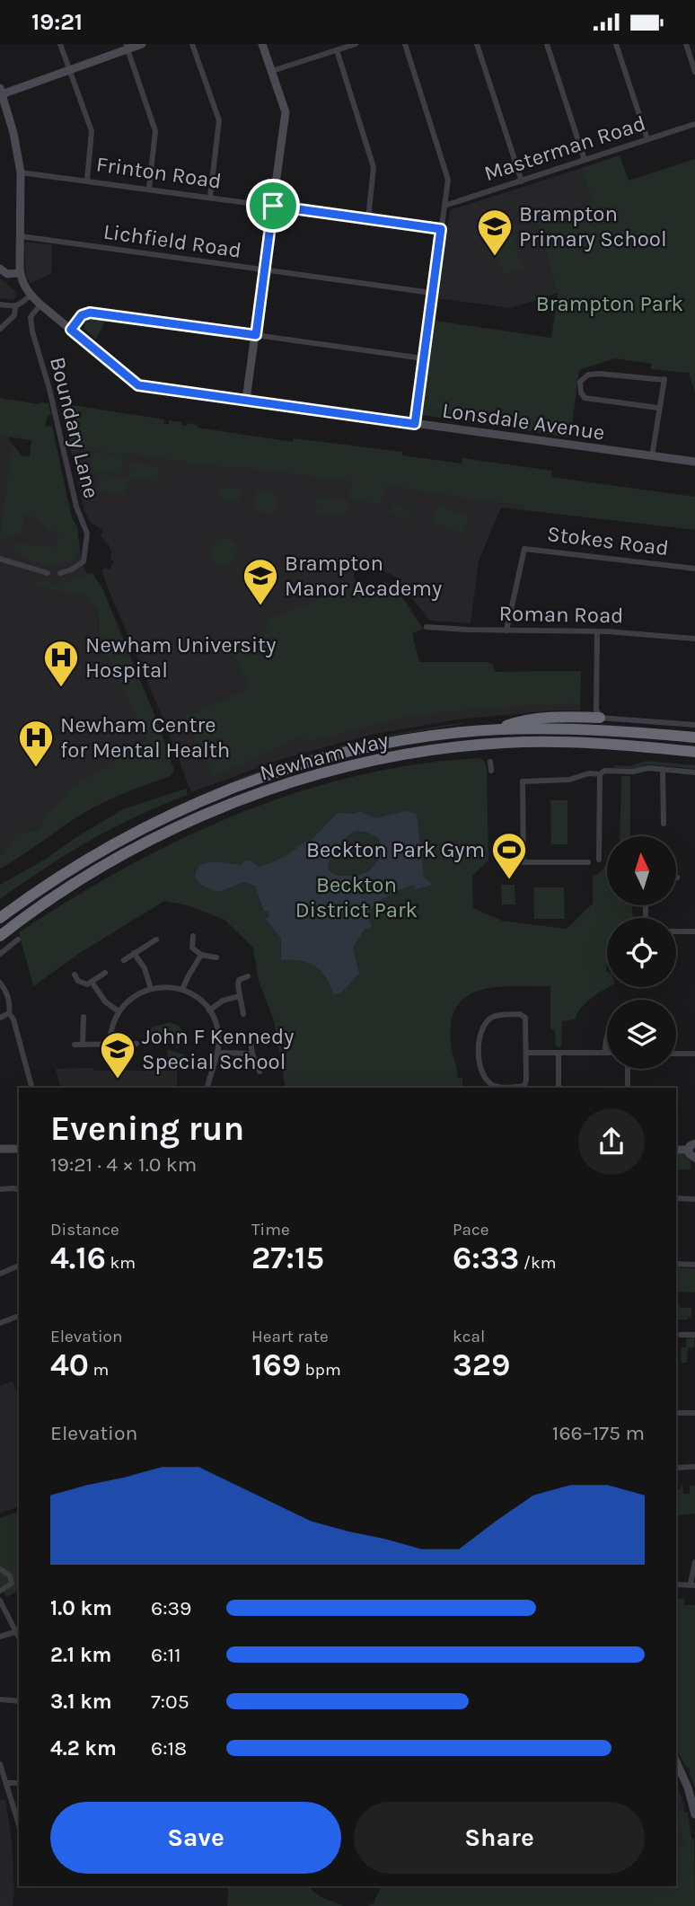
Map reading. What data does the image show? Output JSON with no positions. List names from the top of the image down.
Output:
{
  "streets": {
    "highway": ["Newham Way"],
    "street": [
      "Masterman Road",
      "Frinton Road",
      "Lichfield Road",
      "Lonsdale Avenue",
      "Boundary Lane",
      "Stokes Road",
      "Roman Road"
    ]
  },
  "crossings": [
    ["Lonsdale Avenue", "Boundary Lane"],
    ["Stokes Road", "Roman Road"]
  ],
  "parks": ["Brampton Park", "Beckton District Park"],
  "places": {
    "school or university": ["Brampton Primary School", "Brampton Manor Academy", "John F Kennedy Special School"],
    "hospital": ["Newham University Hospital", "Newham Centre for Mental Health"],
    "sports": ["Beckton Park Gym"]
  },
  "north": "top",
  "page": {
    "status": "19:21",
    "heading": ["Evening run", "19:21 · 4 × 1.0 km"],
    "stats": [
      ["Distance", "4.16 km"],
      ["Time", "27:15"],
      ["Pace", "6:33 /km"],
      ["Elevation", "40 m"],
      ["Heart rate", "169 bpm"],
      ["kcal", "329"]
    ],
    "chart": ["Elevation", "166–175 m"],
    "list": [
      {
        "name": "1.0 km",
        "note": "6:39"
      },
      {
        "name": "2.1 km",
        "note": "6:11"
      },
      {
        "name": "3.1 km",
        "note": "7:05"
      },
      {
        "name": "4.2 km",
        "note": "6:18"
      }
    ],
    "buttons": ["Save", "Share"]
  }
}
